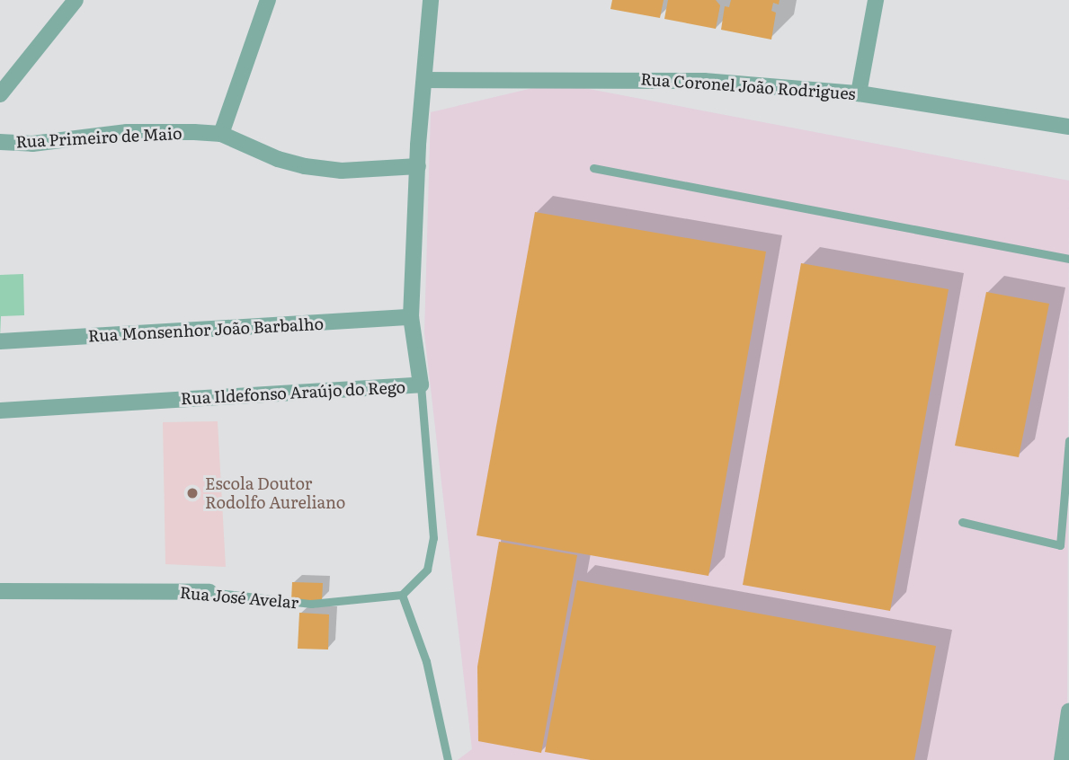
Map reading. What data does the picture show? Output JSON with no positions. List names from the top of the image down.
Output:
{
  "streets": {
    "street": [
      "Rua Coronel João Rodrigues",
      "Rua Primeiro de Maio",
      "Rua Monsenhor João Barbalho",
      "Rua Ildefonso Araújo do Rego",
      "Rua José Avelar"
    ]
  },
  "crossings": [
    ["Rua Coronel João Rodrigues", "Rua Ildefonso Araújo do Rego"],
    ["Rua Primeiro de Maio", "Rua Ildefonso Araújo do Rego"],
    ["Rua Monsenhor João Barbalho", "Rua Ildefonso Araújo do Rego"]
  ],
  "places": ["Escola Doutor Rodolfo Aureliano"]
}
